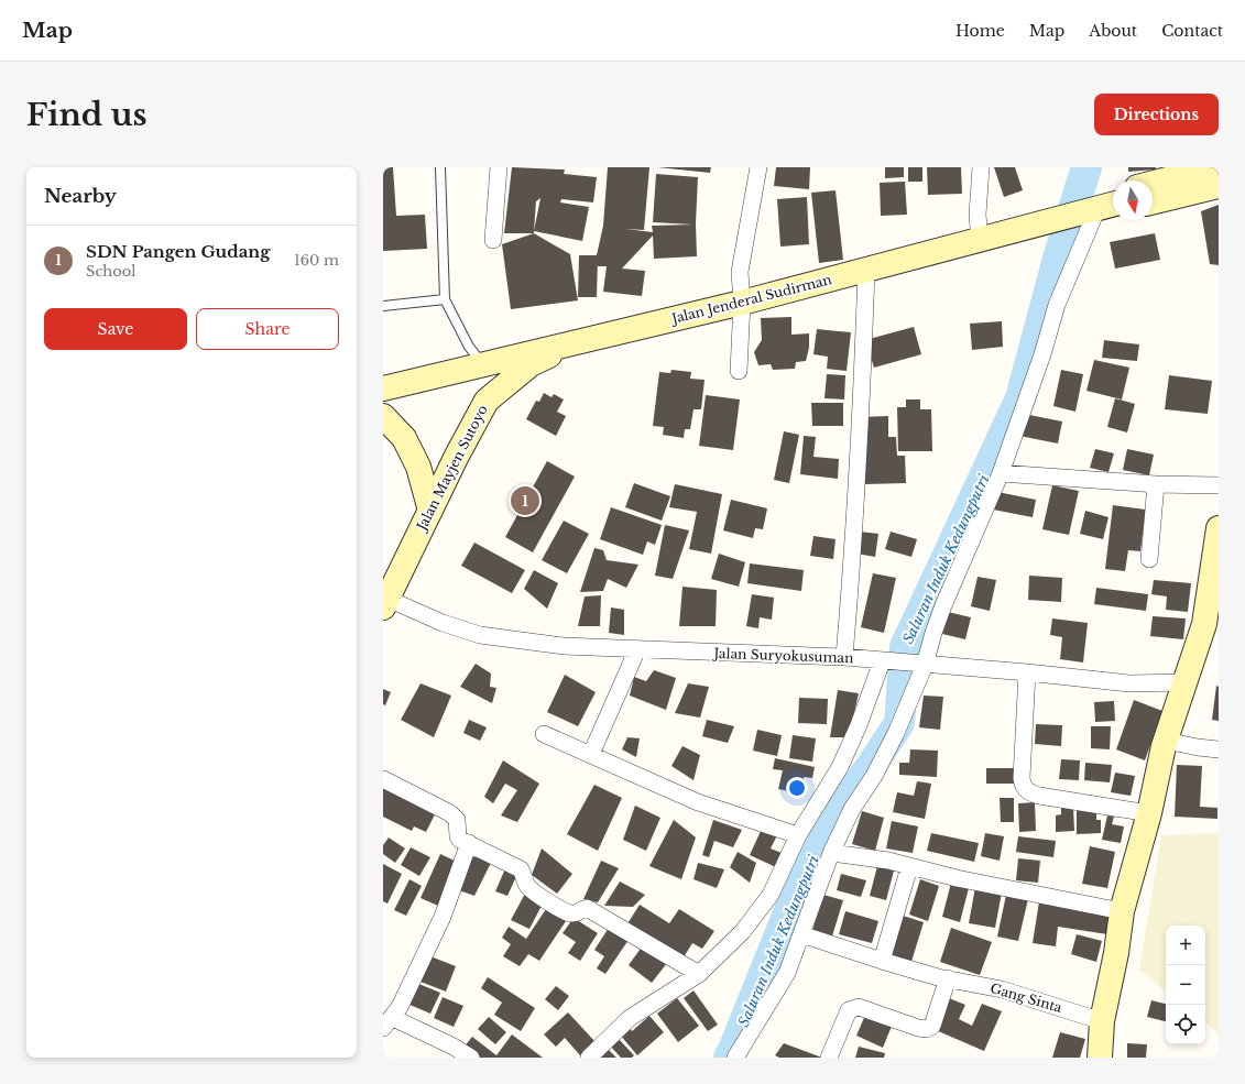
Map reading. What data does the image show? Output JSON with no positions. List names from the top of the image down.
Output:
{
  "streets": {
    "main road": ["Jalan Jenderal Sudirman", "Jalan Mayjen Sutoyo"],
    "street": ["Jalan Suryokusuman", "Gang Sinta"]
  },
  "crossings": [
    ["Jalan Jenderal Sudirman", "Jalan Mayjen Sutoyo"],
    ["Jalan Mayjen Sutoyo", "Jalan Suryokusuman"]
  ],
  "water": ["Saluran Induk Kedungputri"],
  "north": "bottom",
  "page": {
    "header": "Map",
    "nav": [
      "Home",
      "Map",
      "About",
      "Contact"
    ],
    "buttons": [
      "Directions",
      ["Save", "Share"]
    ],
    "title": "Find us",
    "heading": "Nearby",
    "list": [
      {
        "mark": "1",
        "name": "SDN Pangen Gudang",
        "note": "School",
        "value": "160 m"
      }
    ],
    "pins": "1",
    "map_buttons": ["+", "−"]
  }
}
